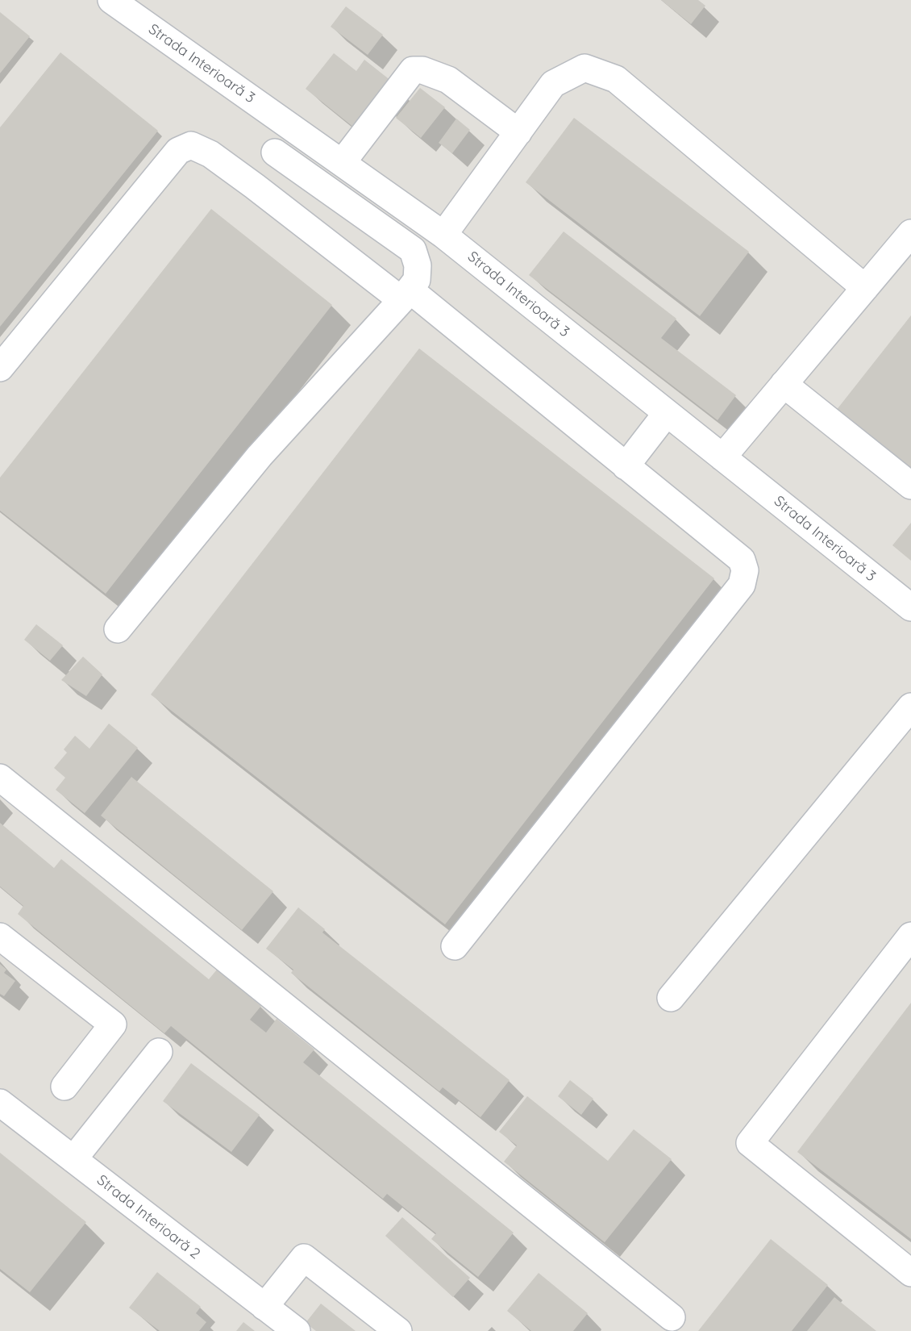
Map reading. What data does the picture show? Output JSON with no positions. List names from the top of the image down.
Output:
{
  "streets": {
    "lane": ["Strada Interioară 3", "Strada Interioară 2"]
  }
}
